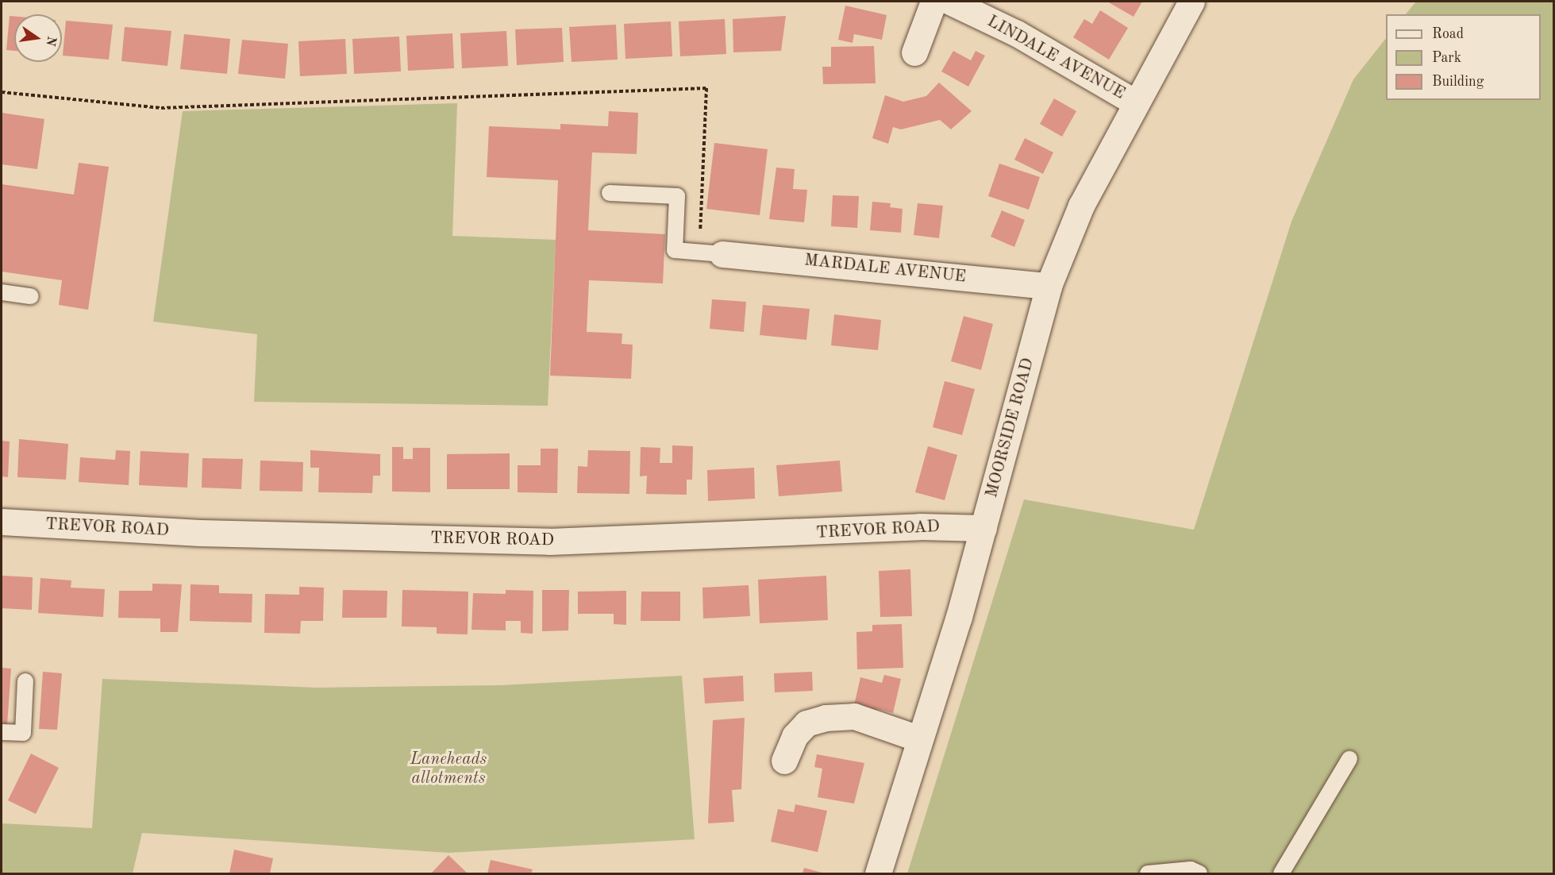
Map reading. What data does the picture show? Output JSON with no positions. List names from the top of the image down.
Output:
{
  "streets": {
    "street": [
      "LINDALE AVENUE",
      "MARDALE AVENUE",
      "MOORSIDE ROAD",
      "TREVOR ROAD"
    ]
  },
  "crossings": [
    ["LINDALE AVENUE", "MOORSIDE ROAD"],
    ["MARDALE AVENUE", "MOORSIDE ROAD"],
    ["MOORSIDE ROAD", "TREVOR ROAD"]
  ],
  "parks": ["Laneheads allotments"],
  "legend": ["Road", "Park", "Building"],
  "north": "right"
}
